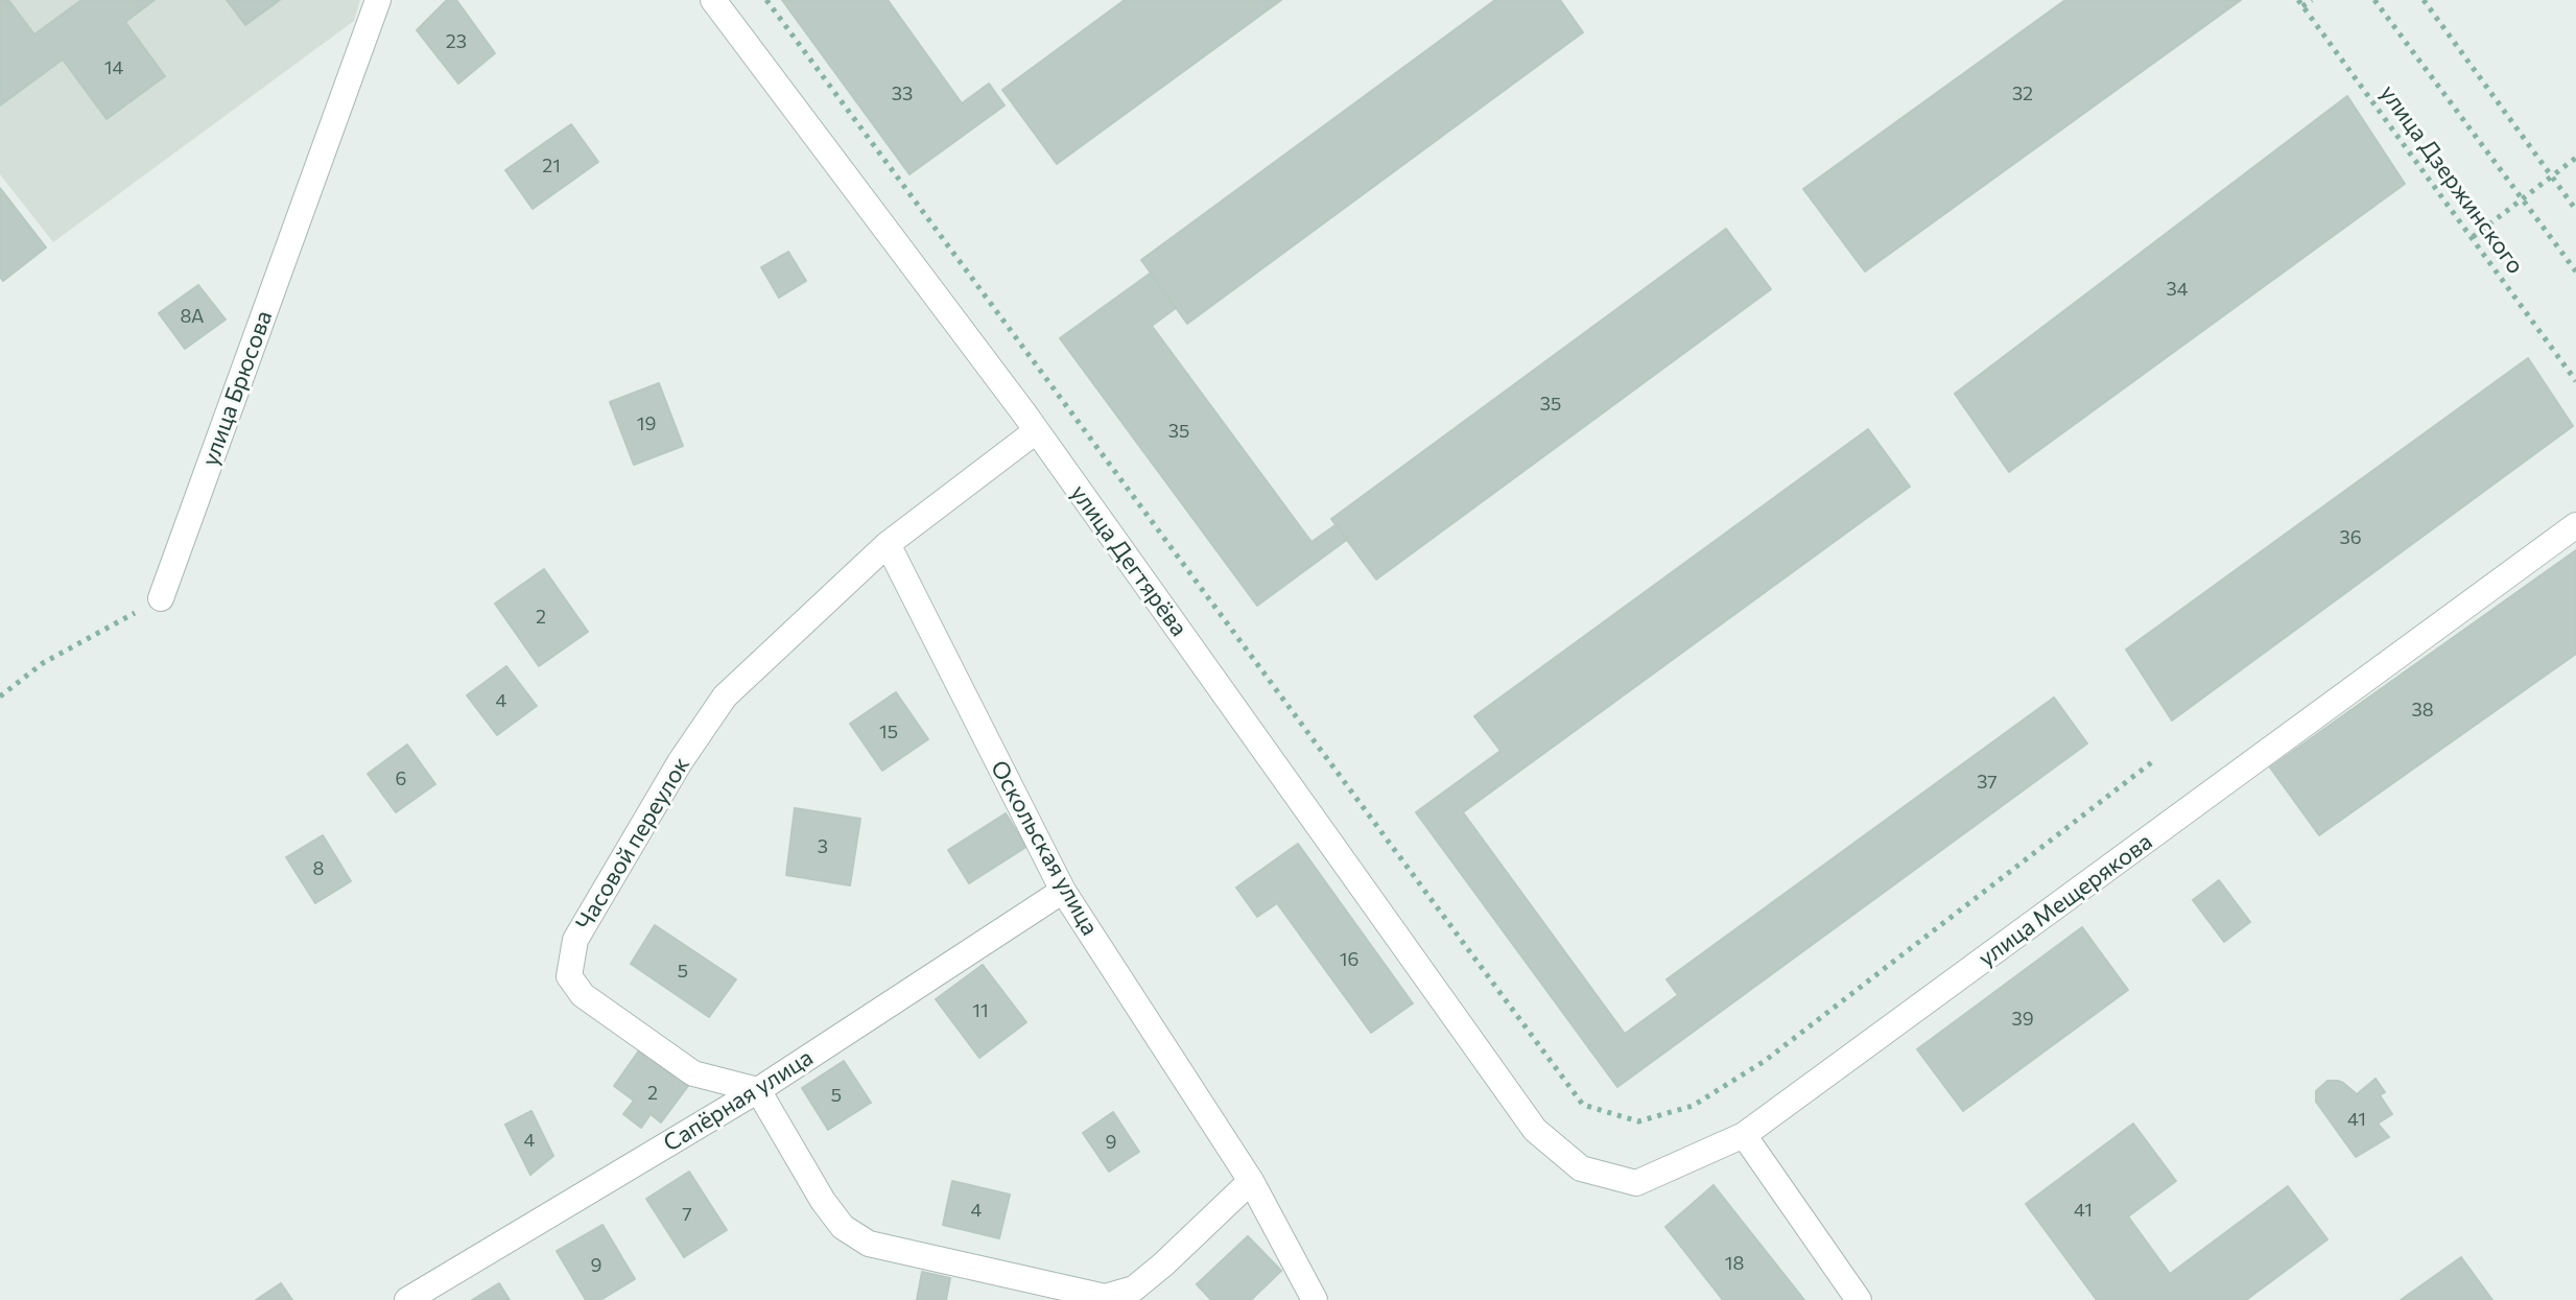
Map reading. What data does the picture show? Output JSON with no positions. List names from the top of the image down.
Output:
{
  "streets": {
    "street": [
      "улица Брюсова",
      "улица Дегтярёва",
      "Часовой переулок",
      "Оскольская улица",
      "улица Мещерякова",
      "Сапёрная улица"
    ],
    "path": ["улица Дзержинского"]
  },
  "crossings": [
    ["улица Дегтярёва", "улица Мещерякова"],
    ["Часовой переулок", "Оскольская улица"],
    ["Часовой переулок", "Сапёрная улица"],
    ["Оскольская улица", "Сапёрная улица"]
  ],
  "house_numbers": [
    "23",
    "14",
    "33",
    "32",
    "21",
    "34",
    "8А",
    "35",
    "19",
    "35",
    "36",
    "2",
    "4",
    "38",
    "15",
    "6",
    "37",
    "3",
    "8",
    "16",
    "5",
    "11",
    "39",
    "2",
    "5",
    "41",
    "4",
    "9",
    "4",
    "41",
    "7",
    "18",
    "9"
  ]
}
